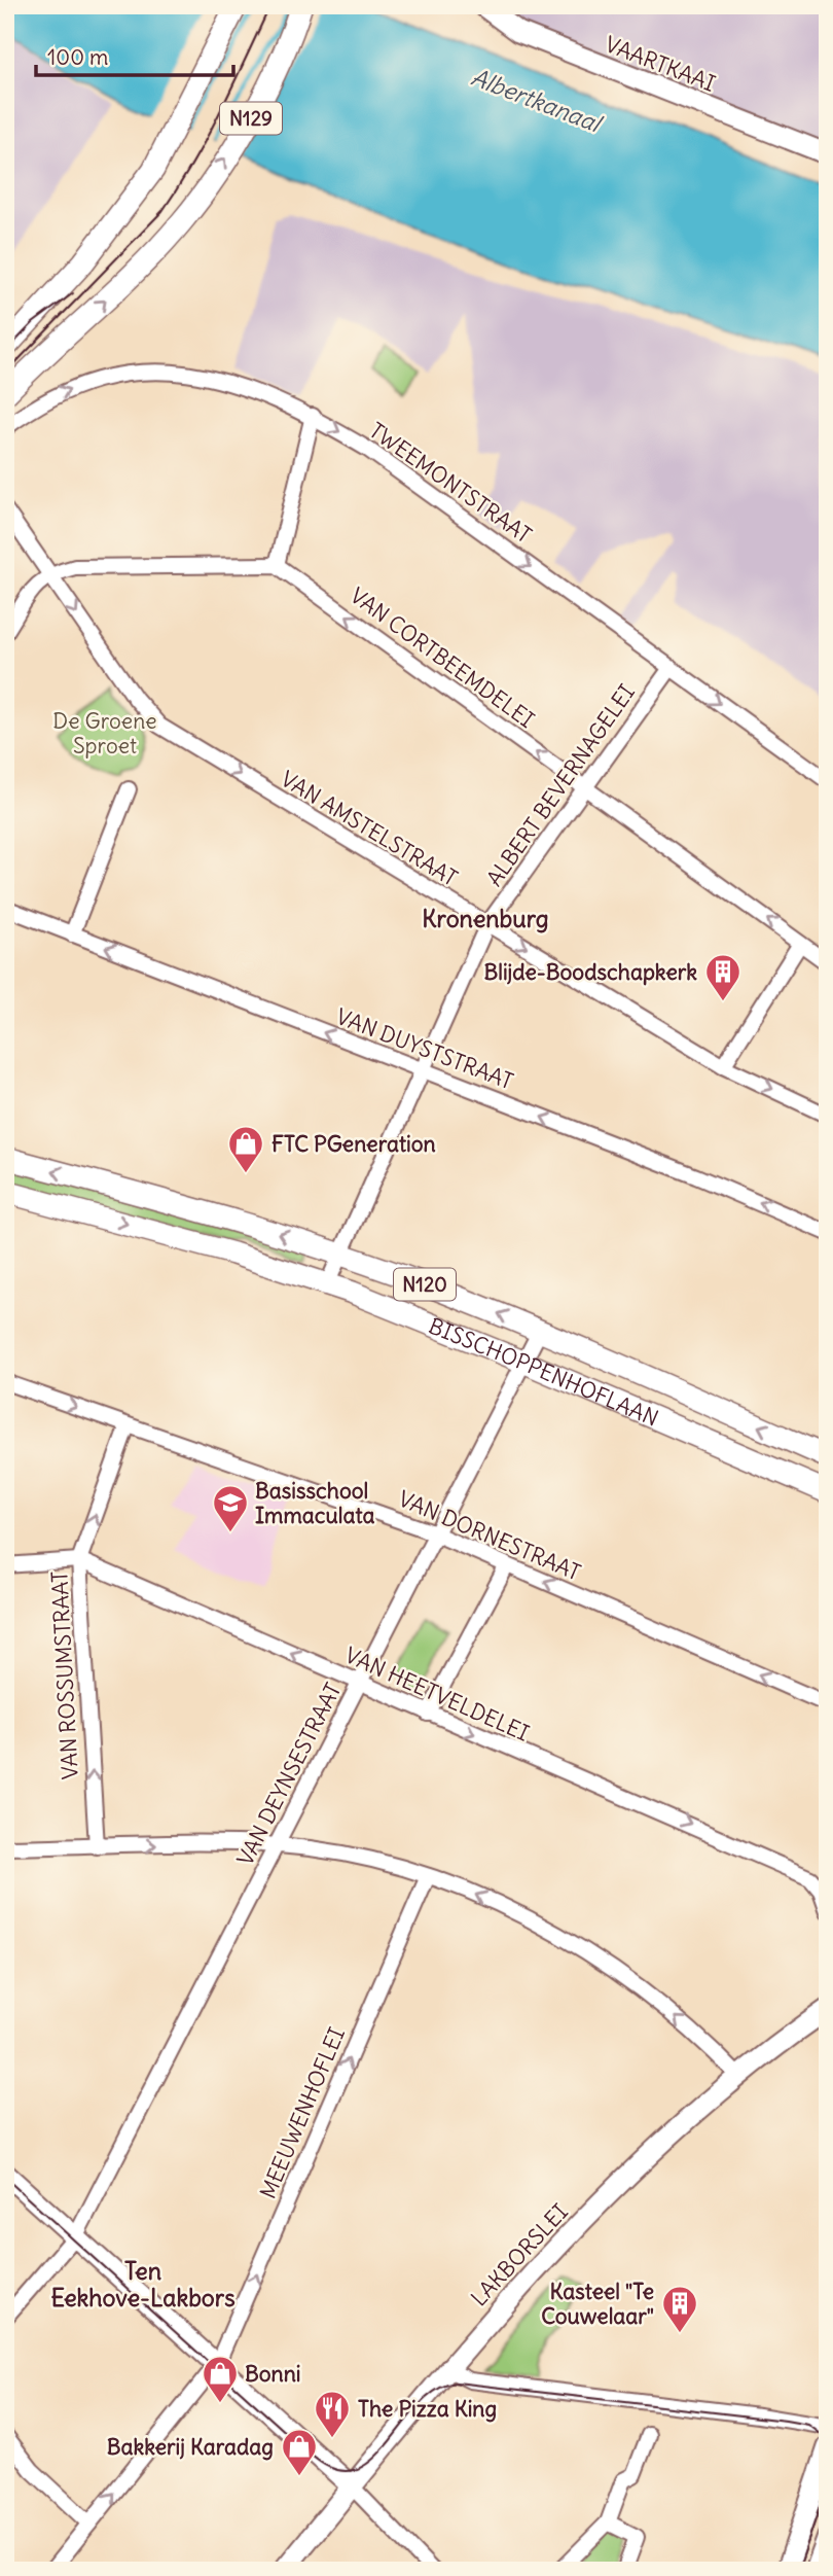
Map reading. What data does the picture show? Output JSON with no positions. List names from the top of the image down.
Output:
{
  "streets": {
    "main road": ["N129", "N120", "BISSCHOPPENHOFLAAN"],
    "street": [
      "VAARTKAAI",
      "TWEEMONTSTRAAT",
      "VAN CORTBEEMDELEI",
      "ALBERT BEVERNAGELEI",
      "VAN AMSTELSTRAAT",
      "VAN DUYSTSTRAAT",
      "VAN DORNESTRAAT",
      "VAN ROSSUMSTRAAT",
      "VAN HEETVELDELEI",
      "VAN DEYNSESTRAAT",
      "MEEUWENHOFLEI",
      "LAKBORSLEI"
    ]
  },
  "crossings": [
    ["TWEEMONTSTRAAT", "ALBERT BEVERNAGELEI"],
    ["VAN CORTBEEMDELEI", "ALBERT BEVERNAGELEI"],
    ["ALBERT BEVERNAGELEI", "VAN AMSTELSTRAAT"],
    ["ALBERT BEVERNAGELEI", "VAN DUYSTSTRAAT"],
    ["ALBERT BEVERNAGELEI", "BISSCHOPPENHOFLAAN"],
    ["BISSCHOPPENHOFLAAN", "VAN DEYNSESTRAAT"],
    ["VAN DORNESTRAAT", "VAN ROSSUMSTRAAT"],
    ["VAN DORNESTRAAT", "VAN DEYNSESTRAAT"],
    ["VAN ROSSUMSTRAAT", "VAN HEETVELDELEI"],
    ["VAN HEETVELDELEI", "VAN DEYNSESTRAAT"]
  ],
  "one_way": [
    "TWEEMONTSTRAAT",
    "VAN CORTBEEMDELEI",
    "VAN AMSTELSTRAAT",
    "VAN DUYSTSTRAAT",
    "VAN ROSSUMSTRAAT",
    "MEEUWENHOFLEI"
  ],
  "districts": ["Kronenburg", "Ten Eekhove-Lakbors"],
  "water": ["Albertkanaal"],
  "parks": ["De Groene Sproet"],
  "places": {
    "building": ["Blijde-Boodschapkerk", "Kasteel \"Te Couwelaar\""],
    "shop": ["FTC PGeneration", "Bonni", "Bakkerij Karadag"],
    "school or university": ["Basisschool Immaculata"],
    "restaurant": ["The Pizza King"]
  },
  "scale_bar": "100 m"
}
